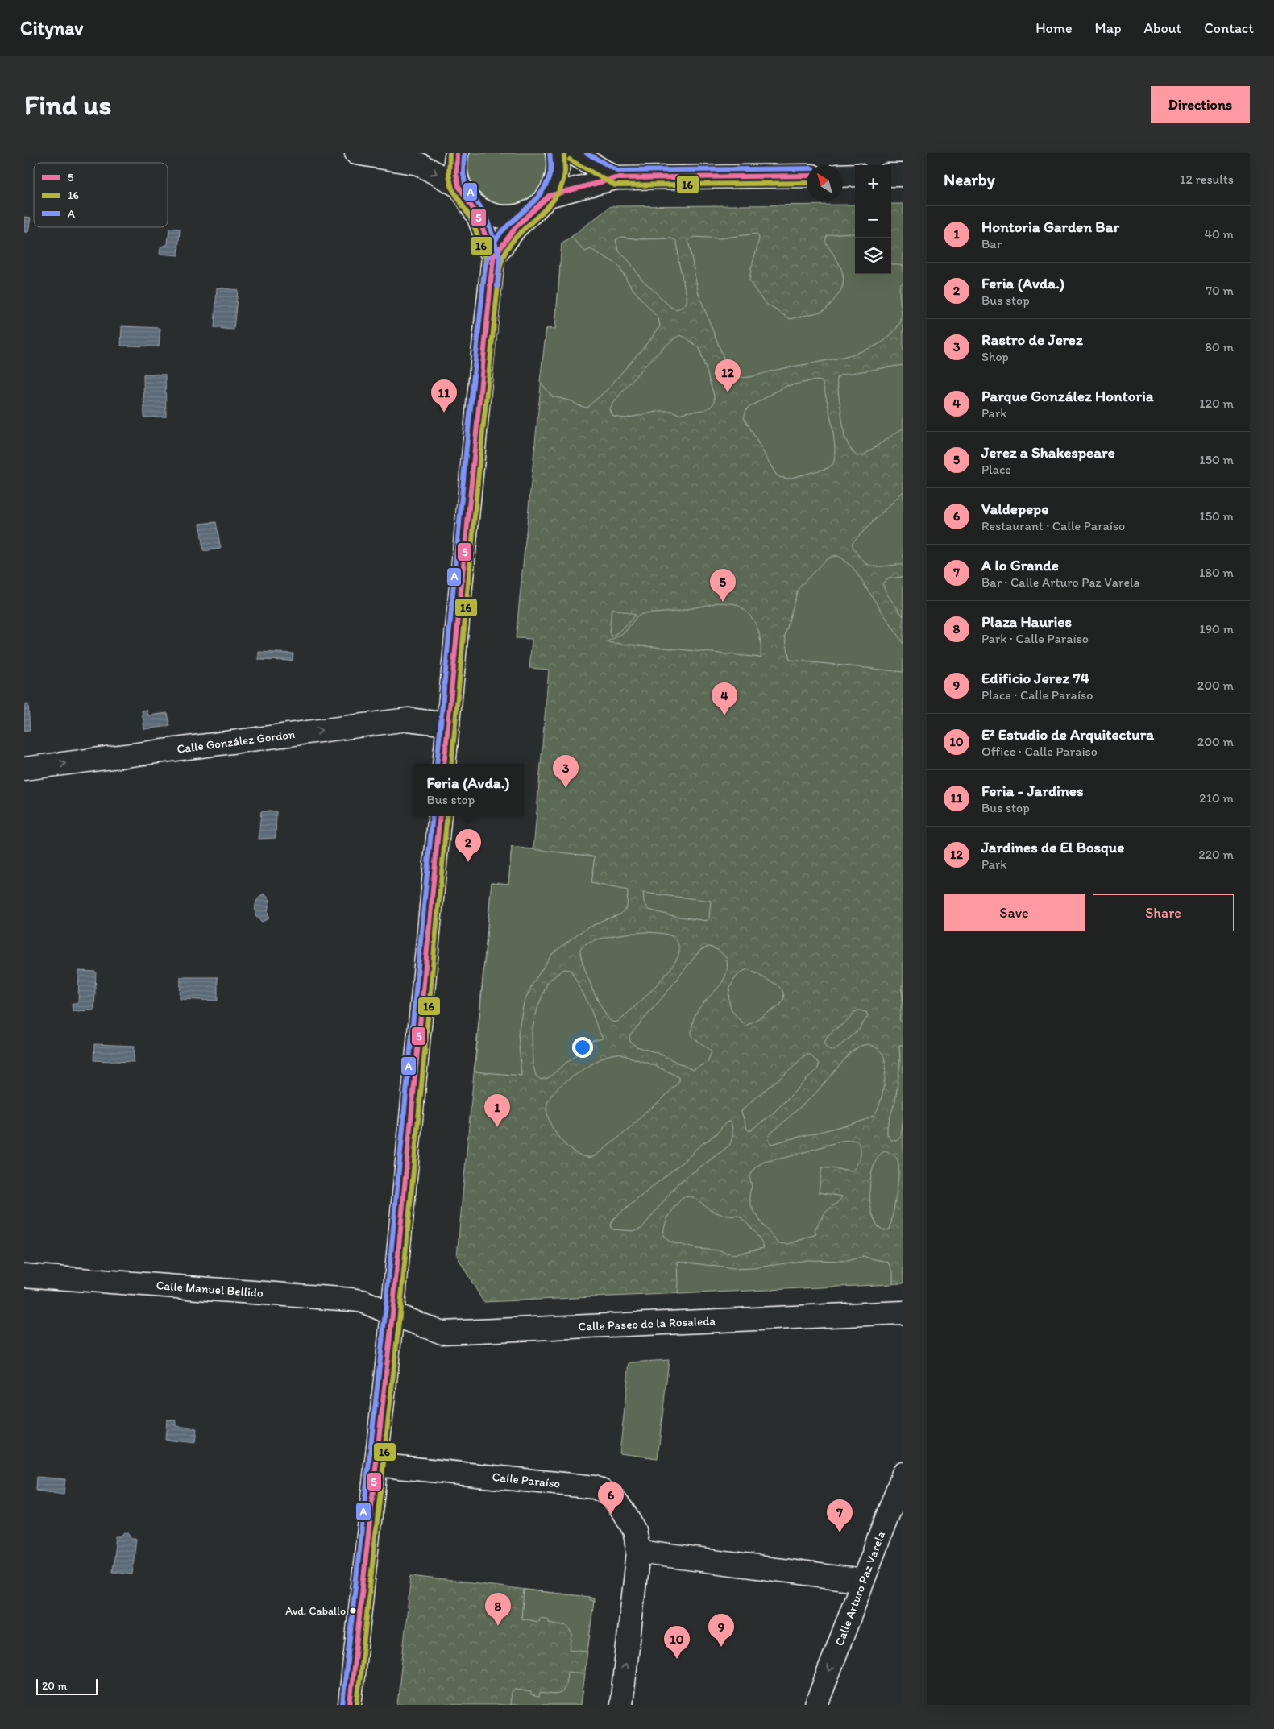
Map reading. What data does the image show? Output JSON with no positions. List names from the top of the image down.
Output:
{
  "streets": {
    "street": [
      "Calle González Gordon",
      "Calle Manuel Bellido",
      "Calle Paseo de la Rosaleda",
      "Calle Paraíso",
      "Calle Arturo Paz Varela"
    ]
  },
  "crossings": [
    ["Calle Manuel Bellido", "Calle Paseo de la Rosaleda"]
  ],
  "one_way": ["Calle González Gordon", "Calle Arturo Paz Varela"],
  "places": ["Avd. Caballo"],
  "lines": ["transit line 5", "transit line 16", "transit line A"],
  "legend": ["5", "16", "A"],
  "scale_bar": "20 m",
  "north": "top left",
  "page": {
    "header": "Citynav",
    "nav": [
      "Home",
      "Map",
      "About",
      "Contact"
    ],
    "buttons": [
      "Directions",
      ["Save", "Share"]
    ],
    "title": "Find us",
    "heading": ["Nearby", "12 results"],
    "map_buttons": ["+", "−"],
    "list": [
      {
        "mark": "1",
        "name": "Hontoria Garden Bar",
        "note": "Bar",
        "value": "40 m"
      },
      {
        "mark": "2",
        "name": "Feria (Avda.)",
        "note": "Bus stop",
        "value": "70 m"
      },
      {
        "mark": "3",
        "name": "Rastro de Jerez",
        "note": "Shop",
        "value": "80 m"
      },
      {
        "mark": "4",
        "name": "Parque González Hontoria",
        "note": "Park",
        "value": "120 m"
      },
      {
        "mark": "5",
        "name": "Jerez a Shakespeare",
        "note": "Place",
        "value": "150 m"
      },
      {
        "mark": "6",
        "name": "Valdepepe",
        "note": "Restaurant · Calle Paraíso",
        "value": "150 m"
      },
      {
        "mark": "7",
        "name": "A lo Grande",
        "note": "Bar · Calle Arturo Paz Varela",
        "value": "180 m"
      },
      {
        "mark": "8",
        "name": "Plaza Hauries",
        "note": "Park · Calle Paraíso",
        "value": "190 m"
      },
      {
        "mark": "9",
        "name": "Edificio Jerez 74",
        "note": "Place · Calle Paraíso",
        "value": "200 m"
      },
      {
        "mark": "10",
        "name": "E² Estudio de Arquitectura",
        "note": "Office · Calle Paraíso",
        "value": "200 m"
      },
      {
        "mark": "11",
        "name": "Feria - Jardines",
        "note": "Bus stop",
        "value": "210 m"
      },
      {
        "mark": "12",
        "name": "Jardines de El Bosque",
        "note": "Park",
        "value": "220 m"
      }
    ],
    "pins": [
      "12",
      "11",
      "5",
      "4",
      "3",
      "2",
      "1",
      "6",
      "7",
      "8",
      "9",
      "10"
    ],
    "popup": ["Feria (Avda.)", "Bus stop"],
    "scale": "20 m"
  }
}
